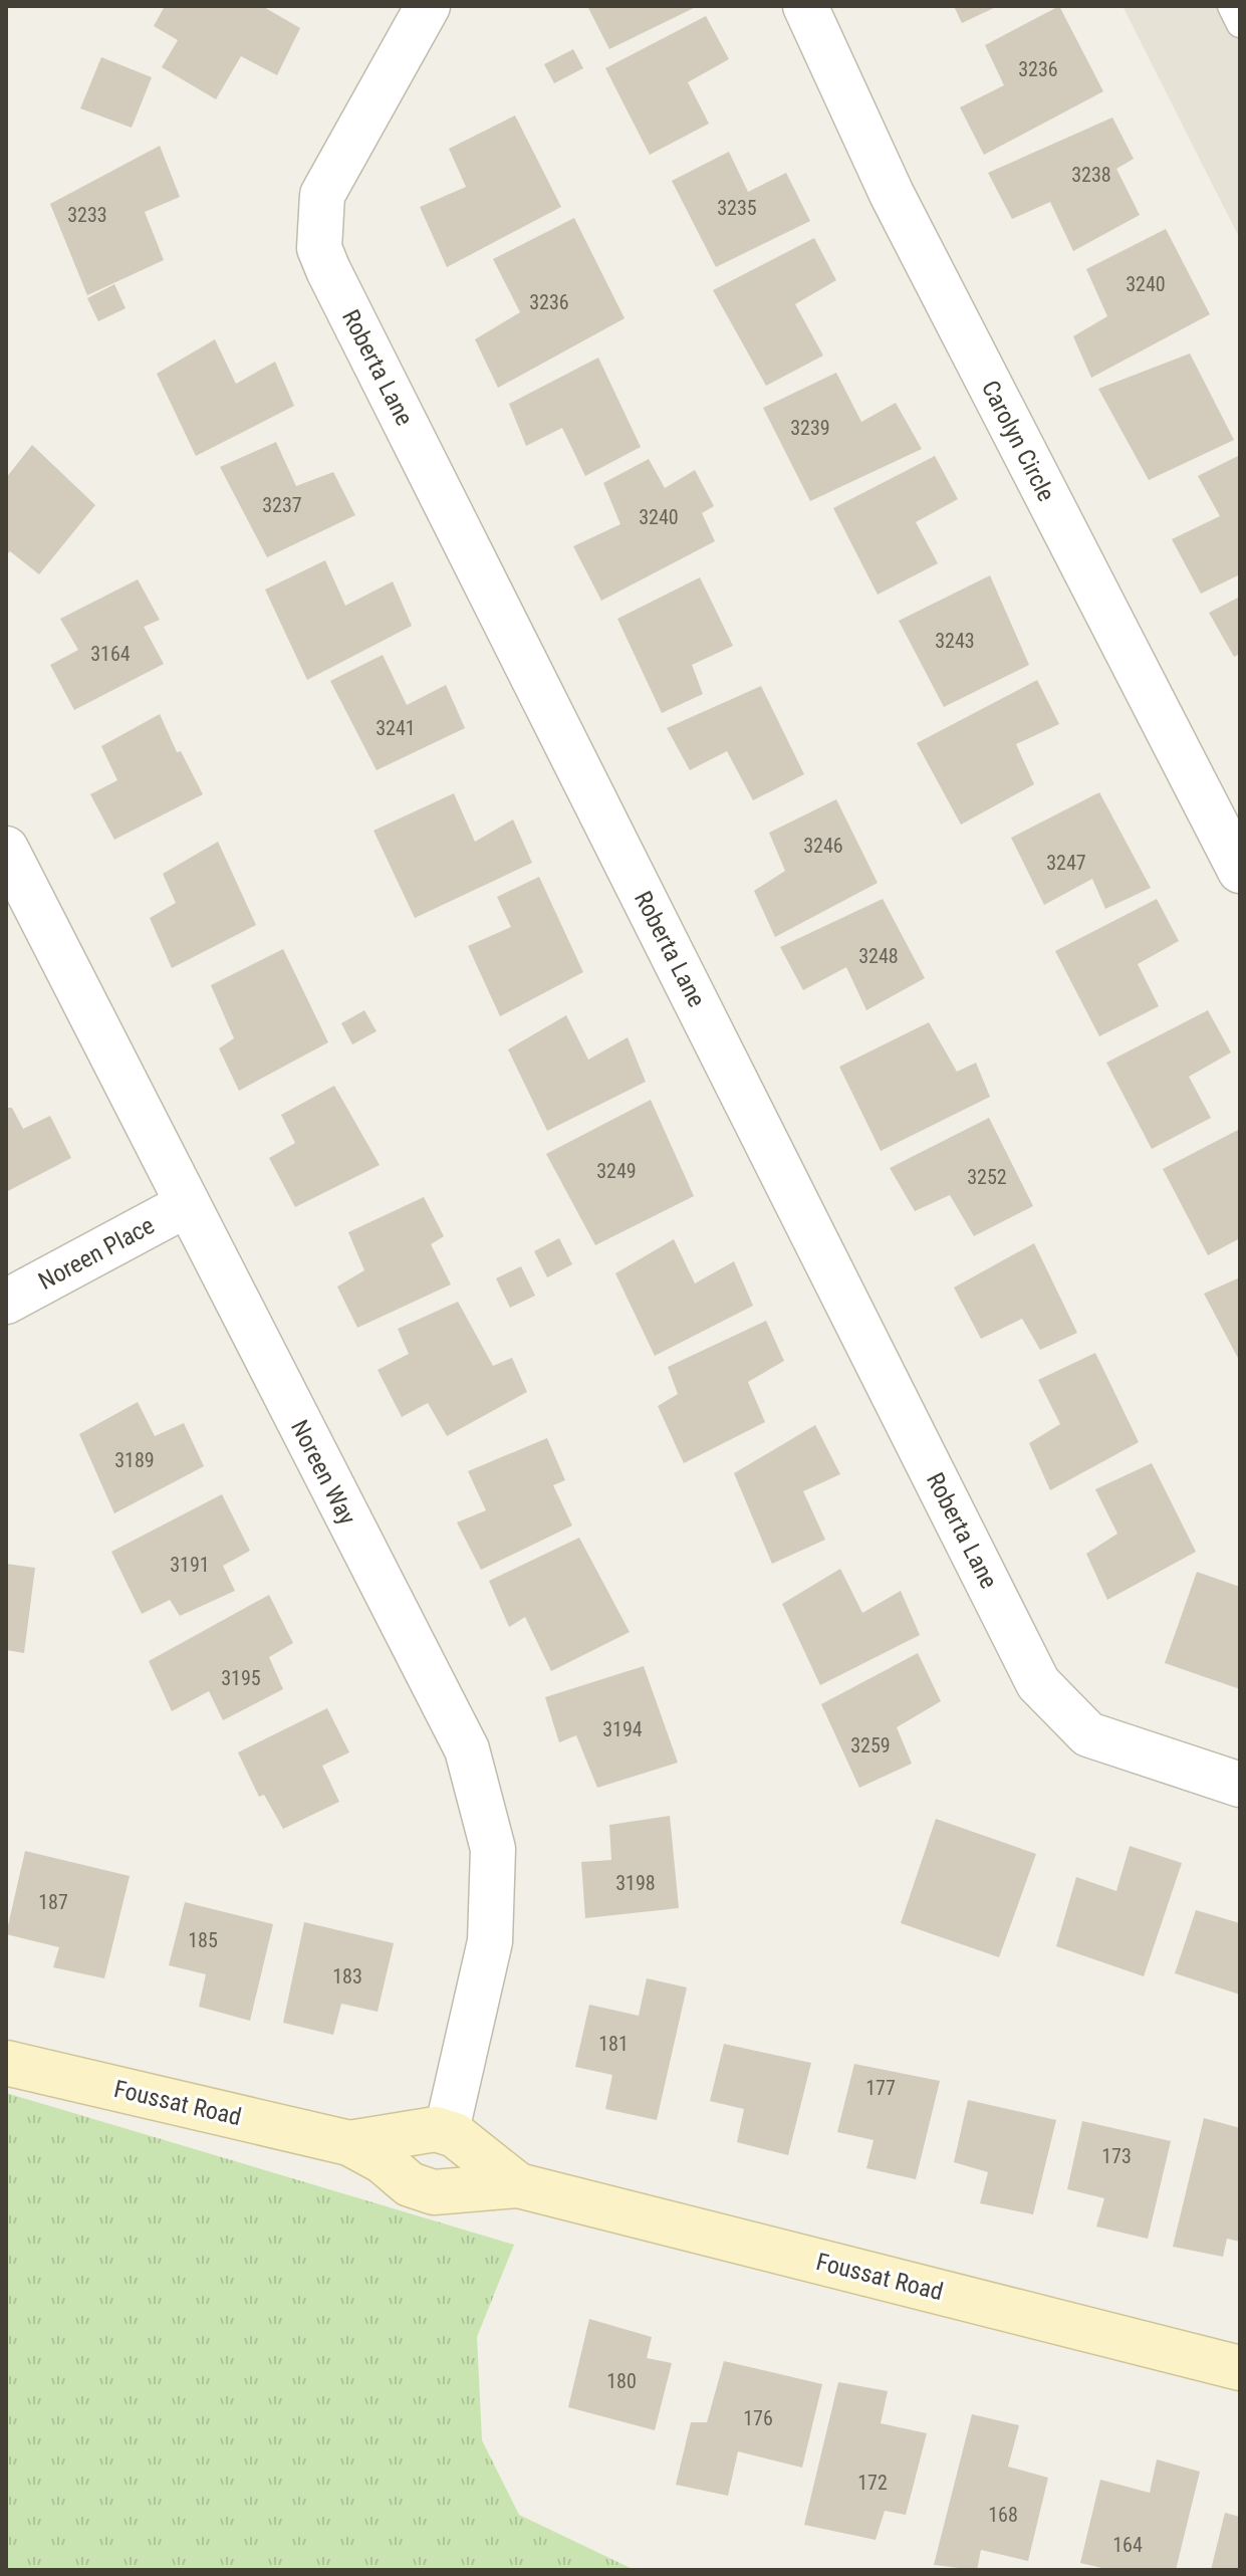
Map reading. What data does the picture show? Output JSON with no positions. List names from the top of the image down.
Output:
{
  "streets": {
    "main road": ["Foussat Road"],
    "street": [
      "Roberta Lane",
      "Carolyn Circle",
      "Noreen Place",
      "Noreen Way"
    ]
  },
  "crossings": [
    ["Noreen Place", "Noreen Way"],
    ["Noreen Way", "Foussat Road"]
  ],
  "house_numbers": [
    "3236",
    "3238",
    "3235",
    "3233",
    "3240",
    "3236",
    "3239",
    "3237",
    "3240",
    "3243",
    "3164",
    "3241",
    "3246",
    "3247",
    "3248",
    "3249",
    "3252",
    "3189",
    "3191",
    "3195",
    "3194",
    "3259",
    "3198",
    "187",
    "185",
    "183",
    "181",
    "177",
    "173",
    "180",
    "176",
    "172",
    "168",
    "164"
  ]
}
